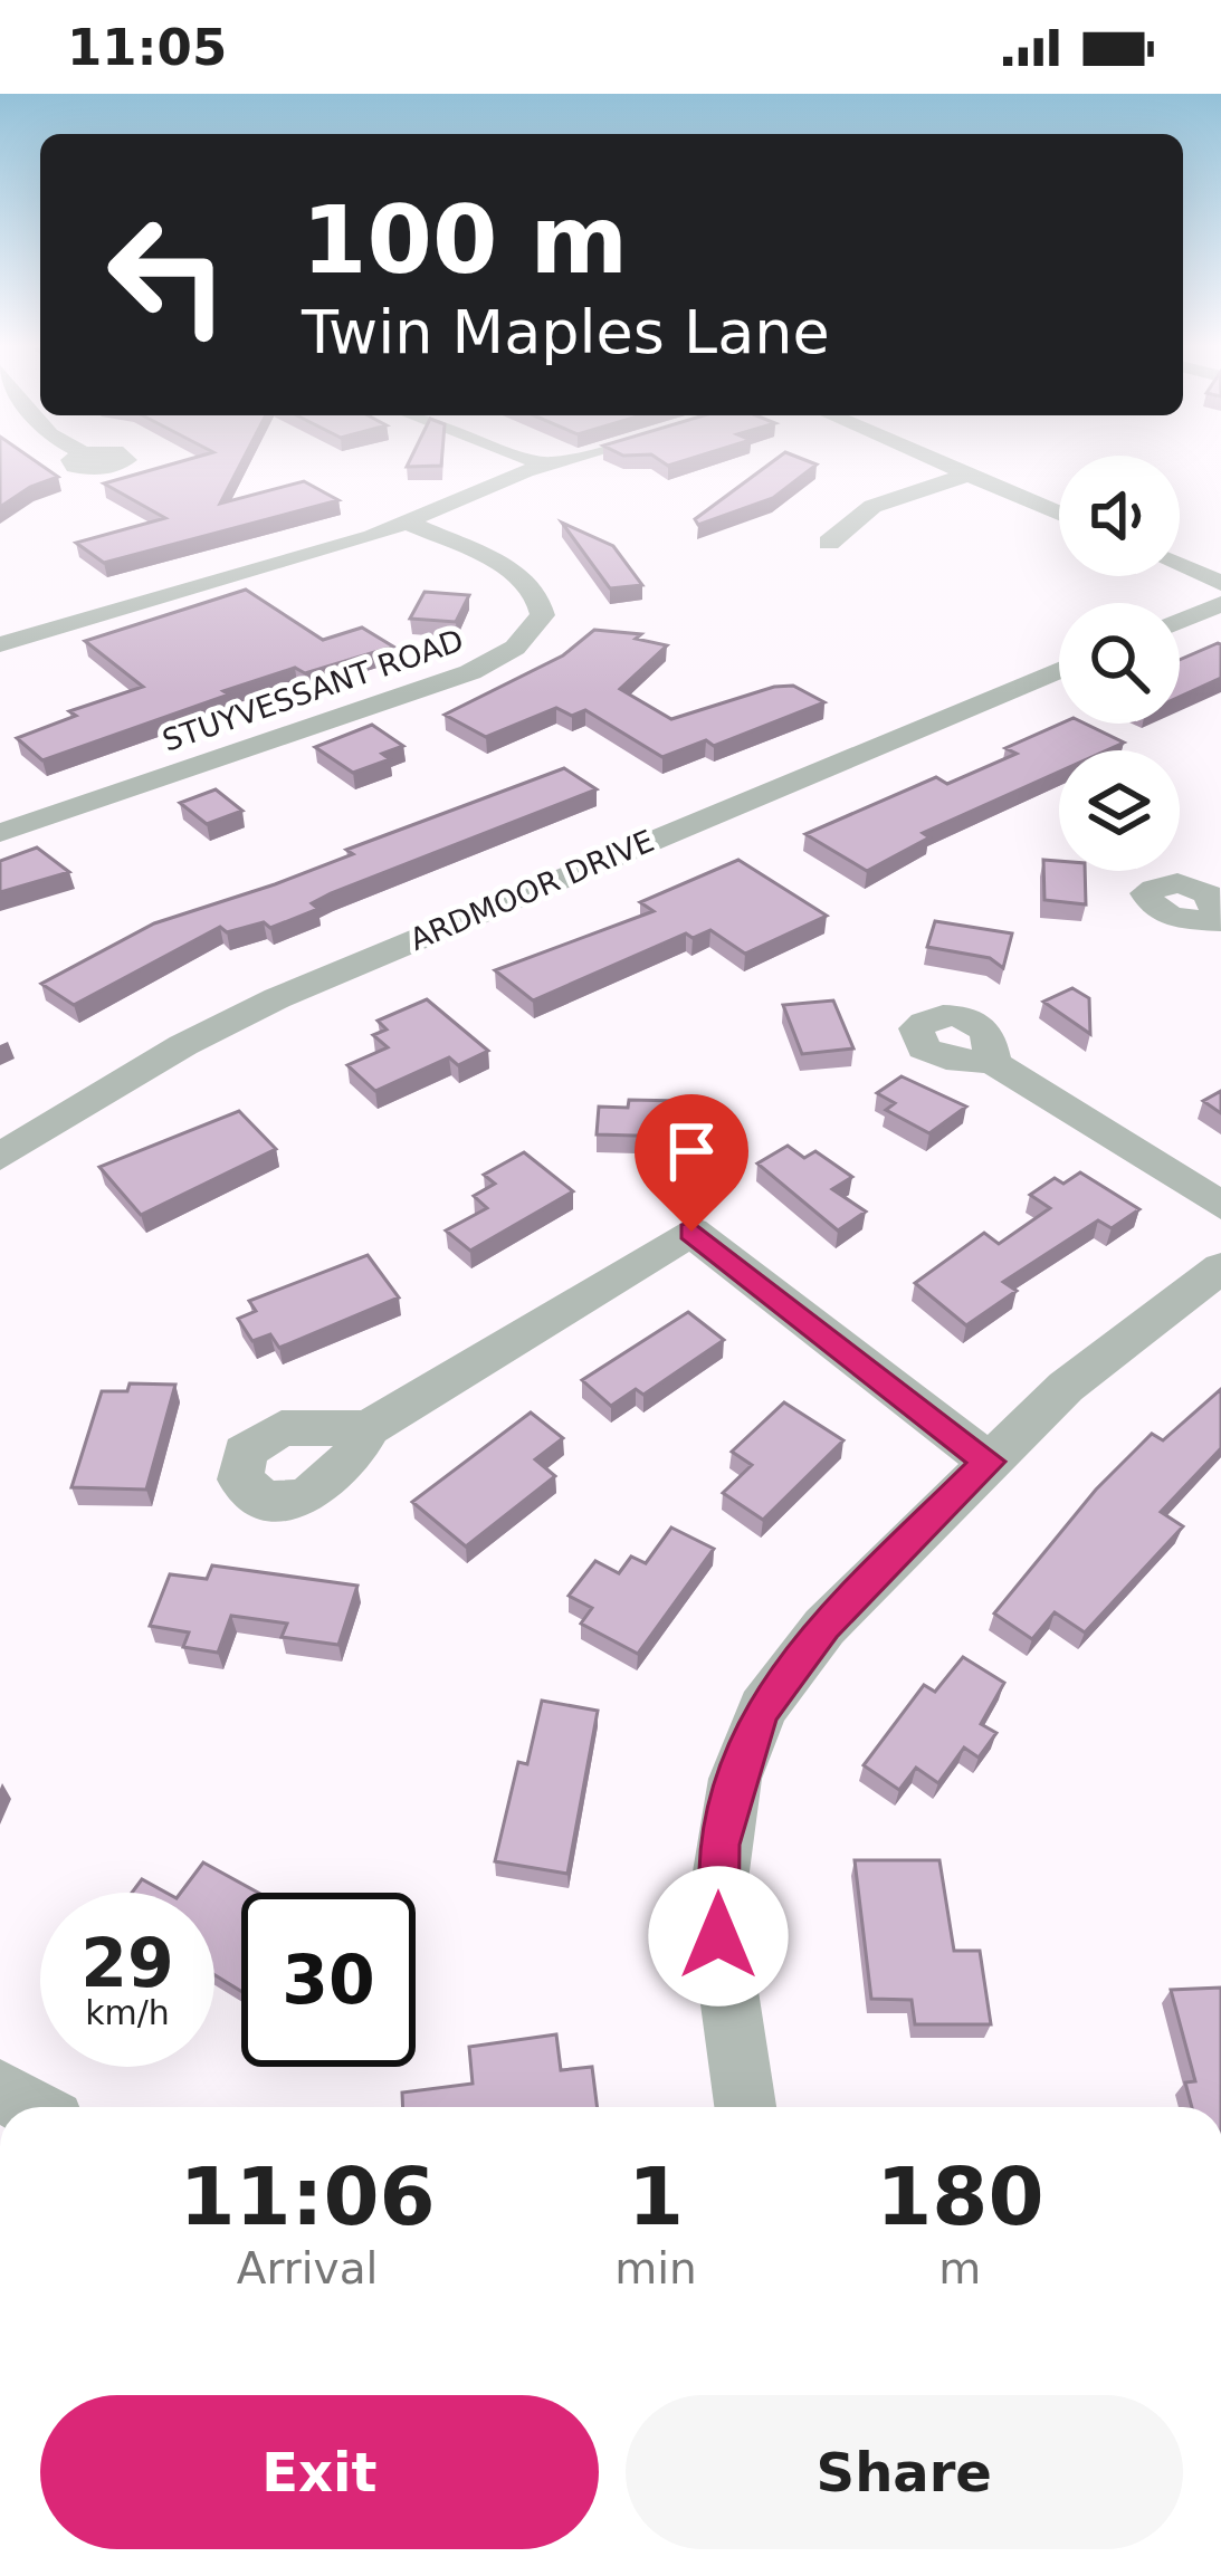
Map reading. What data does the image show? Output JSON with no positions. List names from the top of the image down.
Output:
{
  "streets": {
    "street": ["STUYVESSANT ROAD", "ARDMOOR DRIVE"]
  },
  "page": {
    "status": "11:05",
    "turn": ["100 m", "Twin Maples Lane"],
    "speed": "29 km/h",
    "limit": "30",
    "eta": [
      "11:06",
      "Arrival",
      "1",
      "min",
      "180",
      "m"
    ],
    "buttons": ["Exit", "Share"]
  }
}
